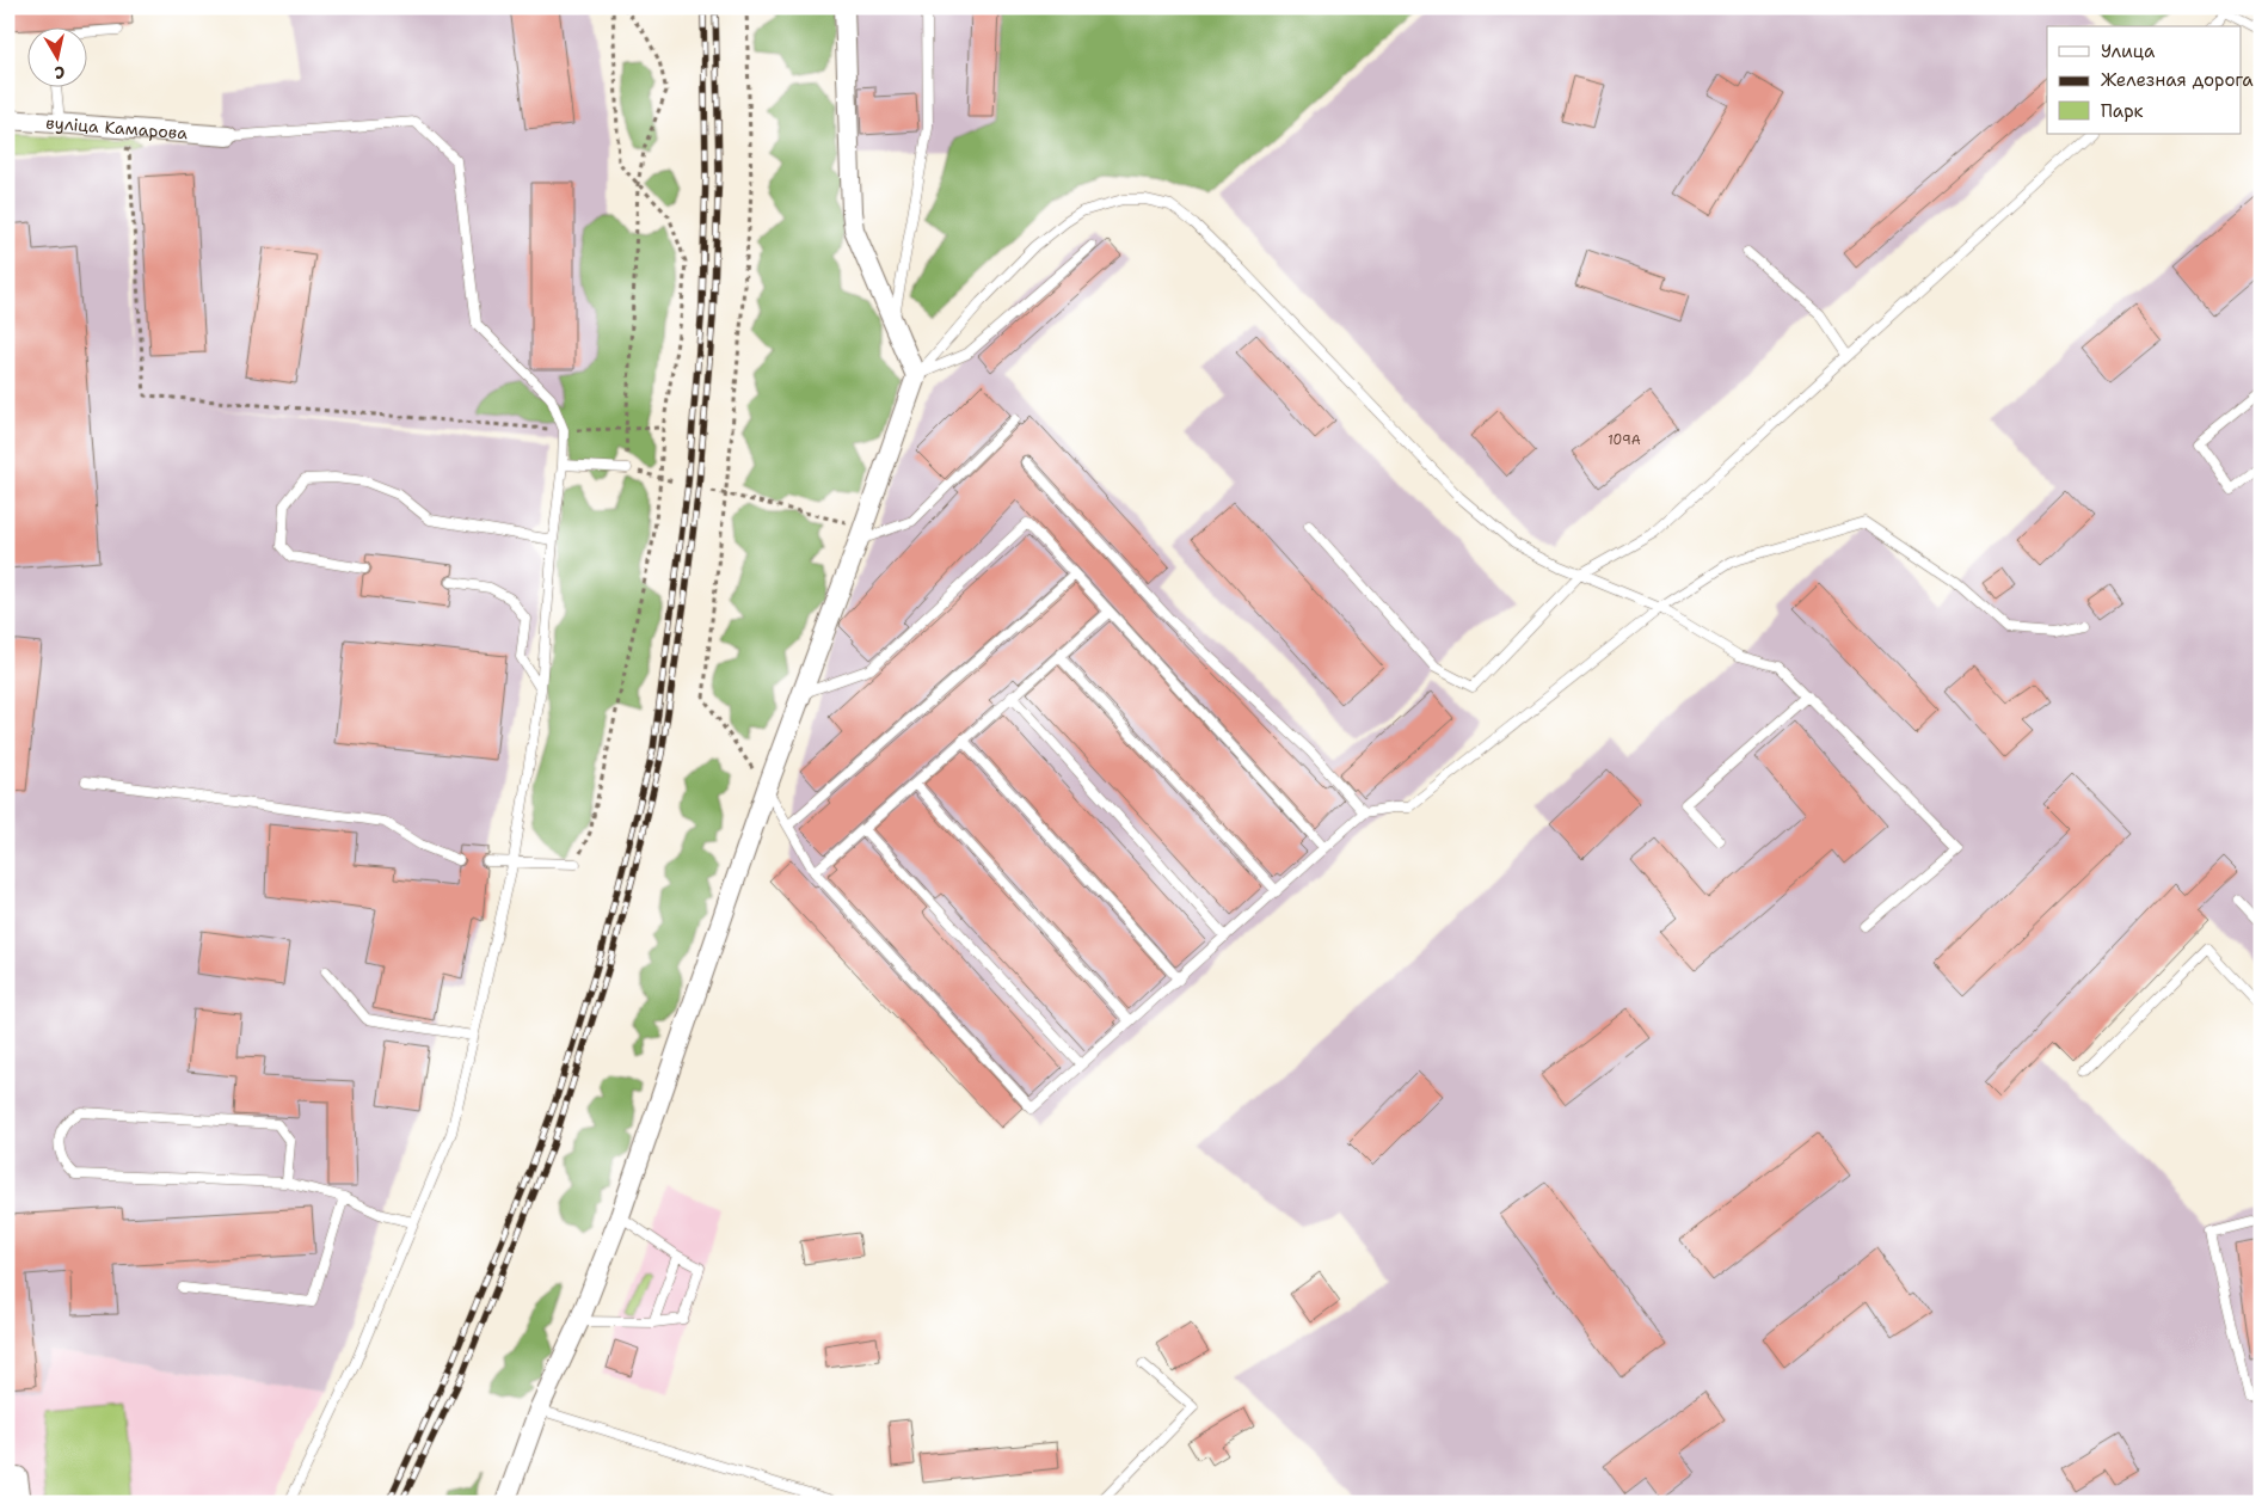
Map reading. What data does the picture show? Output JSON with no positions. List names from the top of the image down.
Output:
{
  "streets": {
    "street": ["вуліца Камарова"]
  },
  "house_numbers": ["109А"],
  "legend": ["Улица", "Железная дорога", "Парк"],
  "north": "bottom"
}
